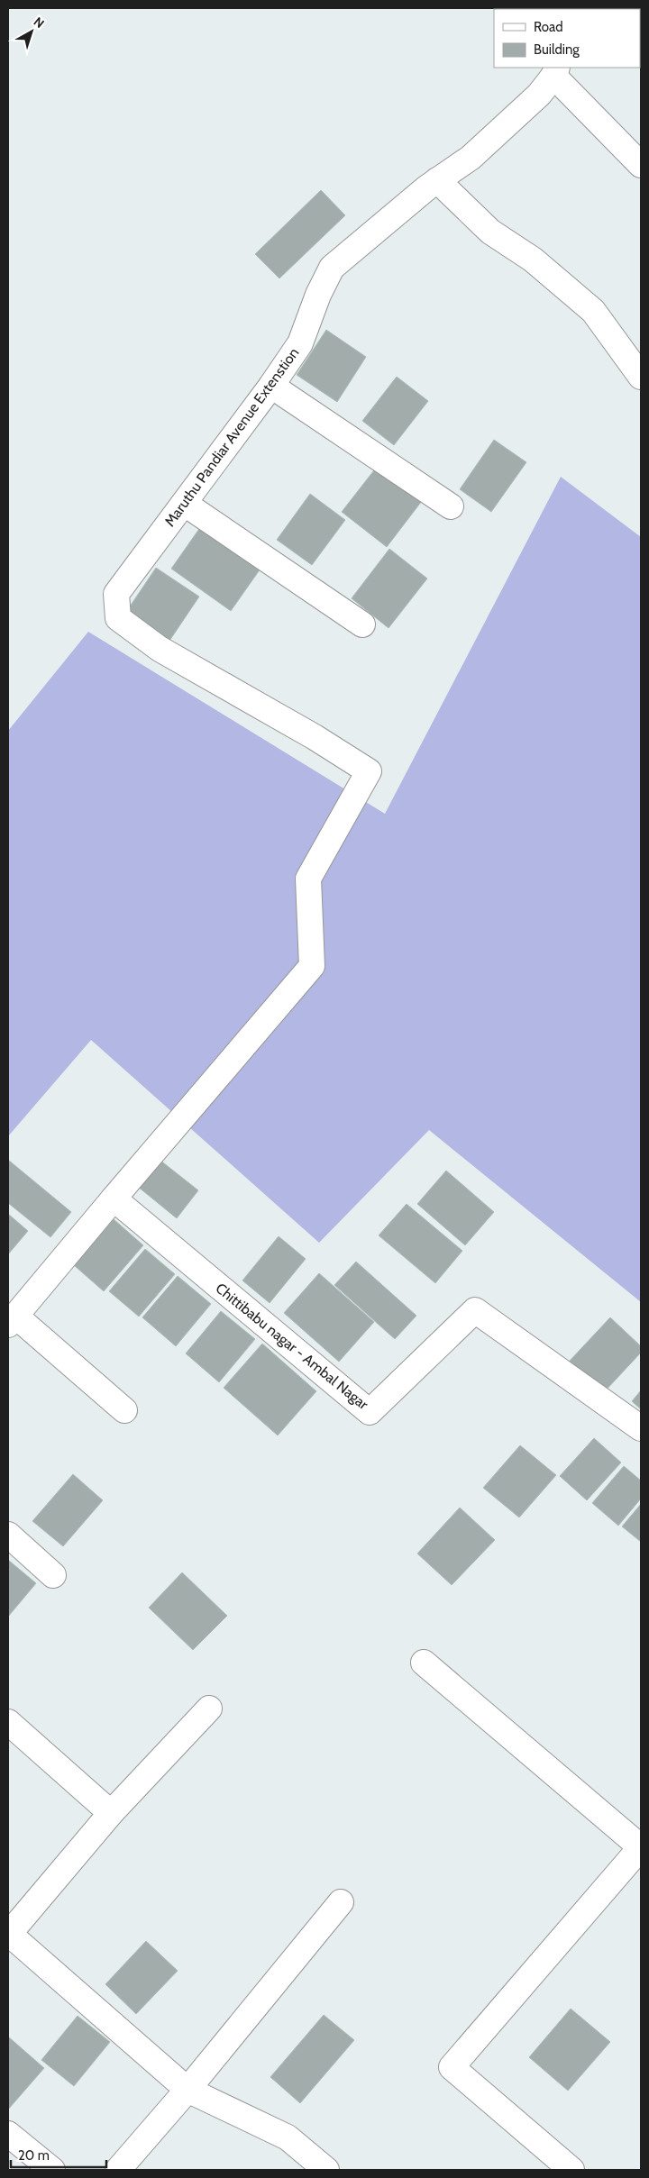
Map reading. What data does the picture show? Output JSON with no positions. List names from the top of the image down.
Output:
{
  "streets": {
    "street": ["Maruthu Pandiar Avenue Extenstion", "Chittibabu nagar - Ambal Nagar"]
  },
  "crossings": [
    ["Maruthu Pandiar Avenue Extenstion", "Chittibabu nagar - Ambal Nagar"]
  ],
  "legend": ["Road", "Building"],
  "scale_bar": "20 m",
  "north": "top right"
}
